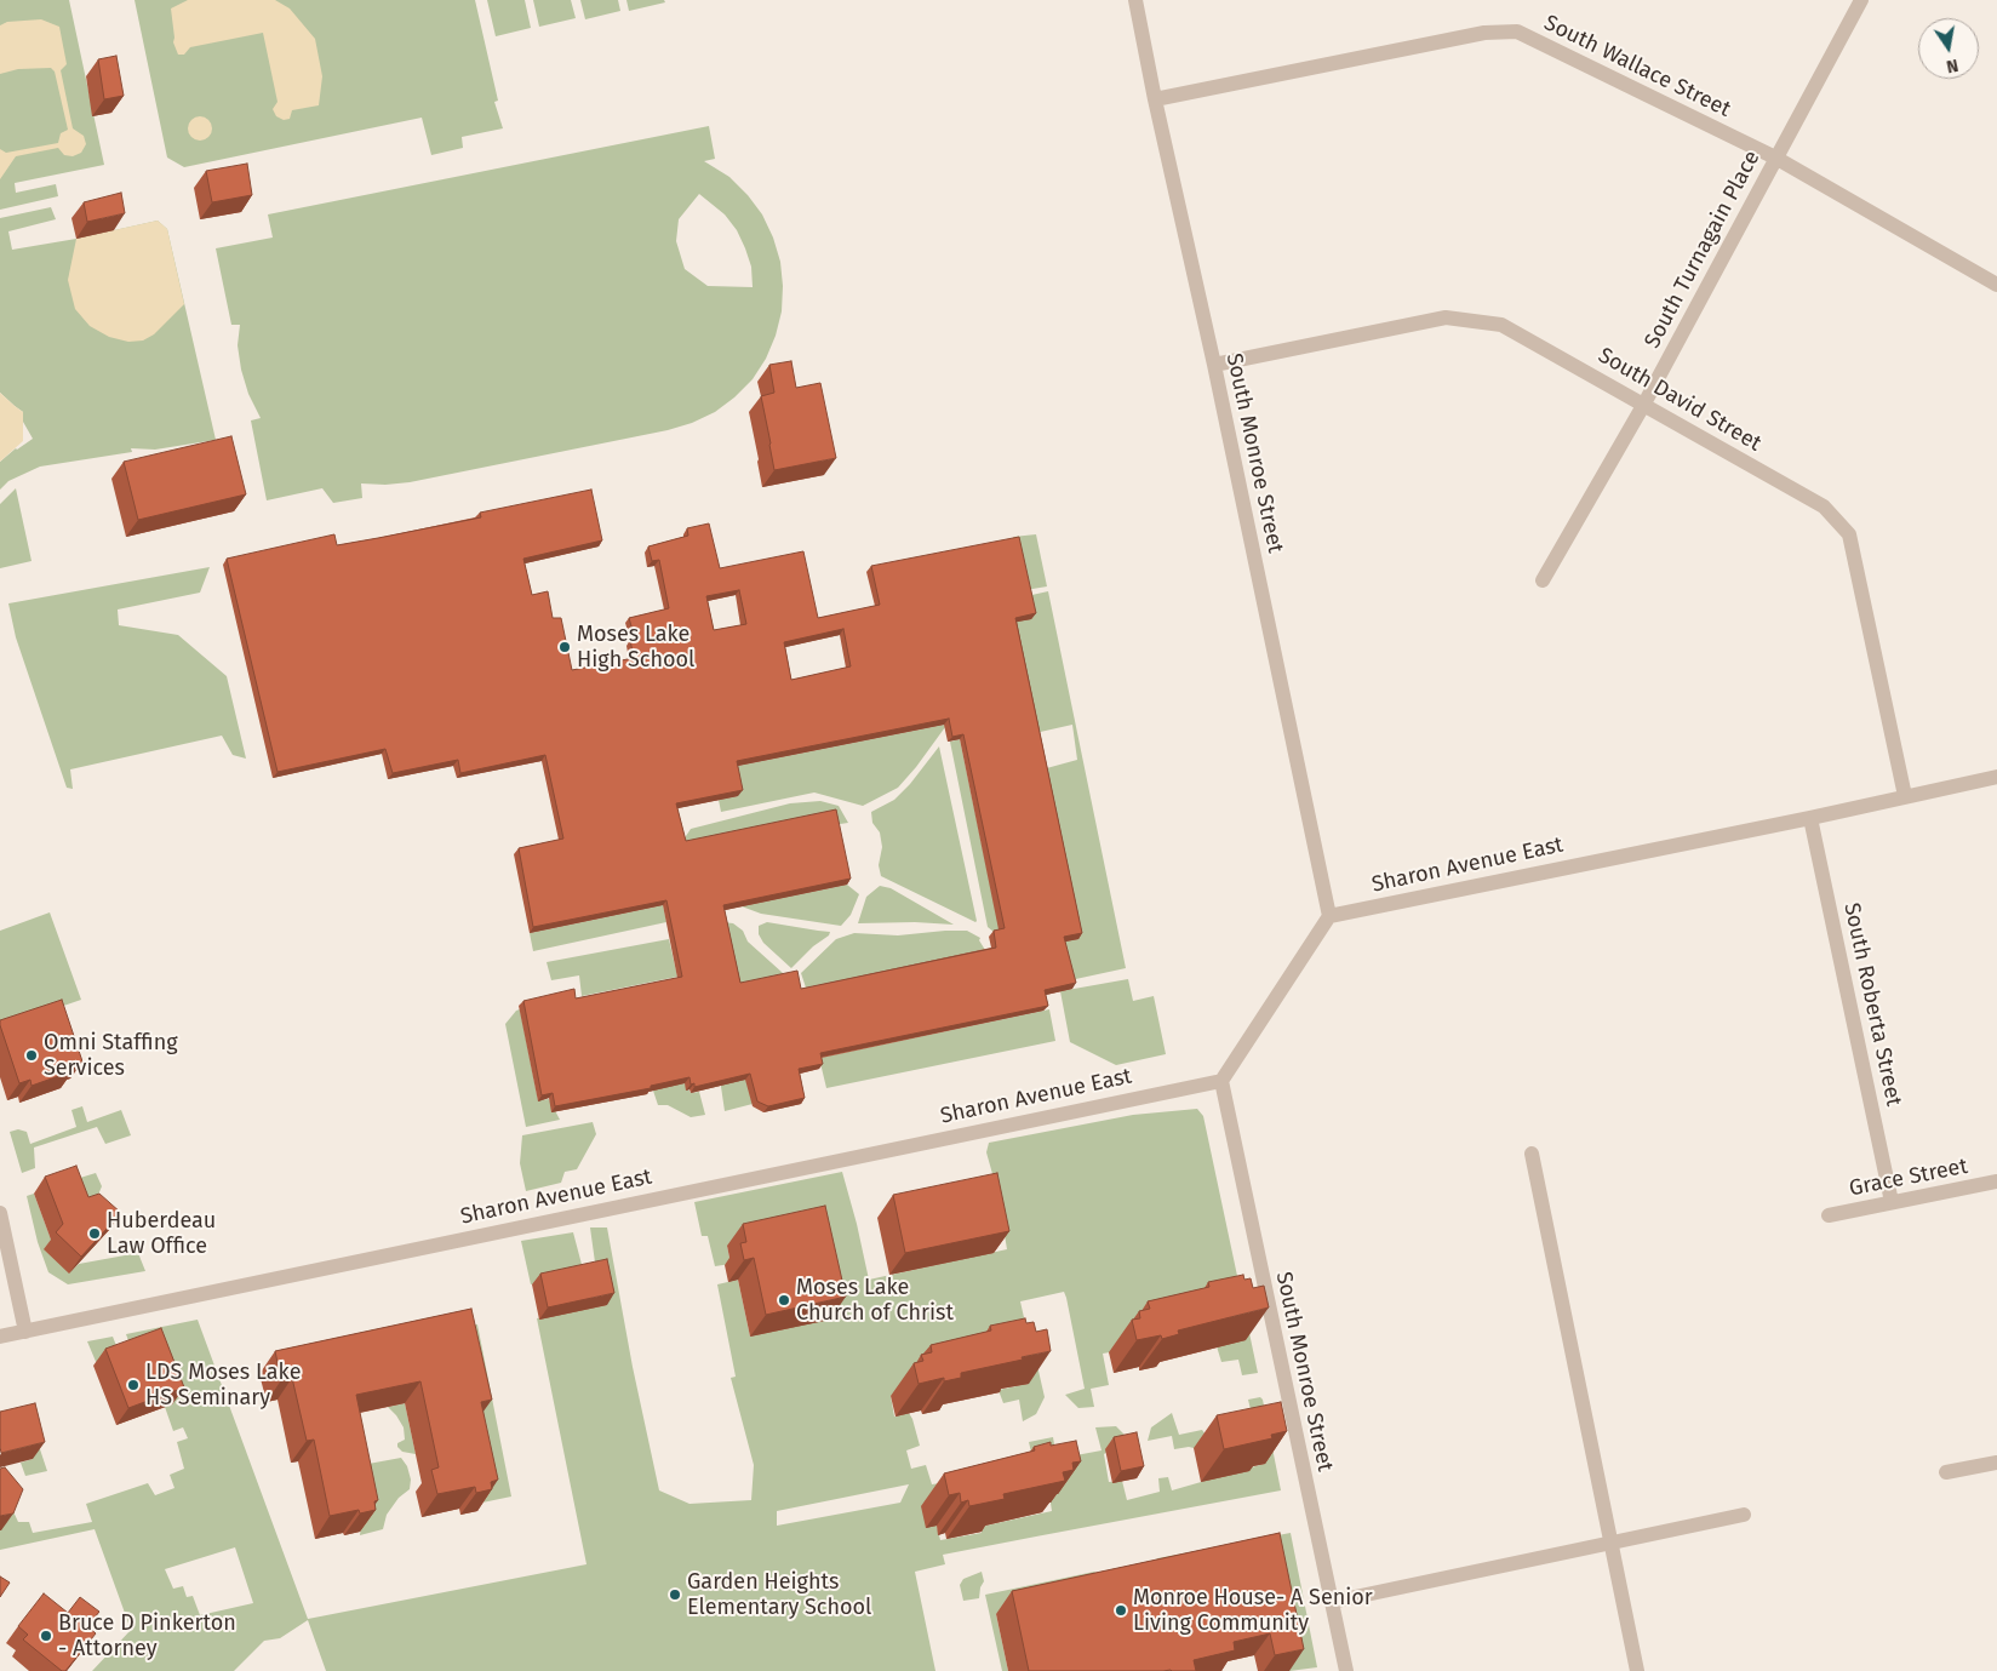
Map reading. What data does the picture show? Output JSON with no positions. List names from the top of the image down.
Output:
{
  "streets": {
    "street": [
      "South Wallace Street",
      "South Turnagain Place",
      "South David Street",
      "South Monroe Street",
      "Sharon Avenue East",
      "South Roberta Street",
      "Grace Street"
    ]
  },
  "crossings": [
    ["South Wallace Street", "South Turnagain Place"],
    ["South Wallace Street", "South Monroe Street"],
    ["South Turnagain Place", "South David Street"],
    ["South David Street", "South Monroe Street"],
    ["South David Street", "Sharon Avenue East"],
    ["South Monroe Street", "Sharon Avenue East"],
    ["Sharon Avenue East", "South Roberta Street"],
    ["South Roberta Street", "Grace Street"]
  ],
  "places": [
    "Moses Lake High School",
    "Omni Staffing Services",
    "Huberdeau Law Office",
    "Moses Lake Church of Christ",
    "LDS Moses Lake HS Seminary",
    "Garden Heights Elementary School",
    "Monroe House- A Senior Living Community",
    "Bruce D Pinkerton - Attorney"
  ],
  "north": "bottom"
}
